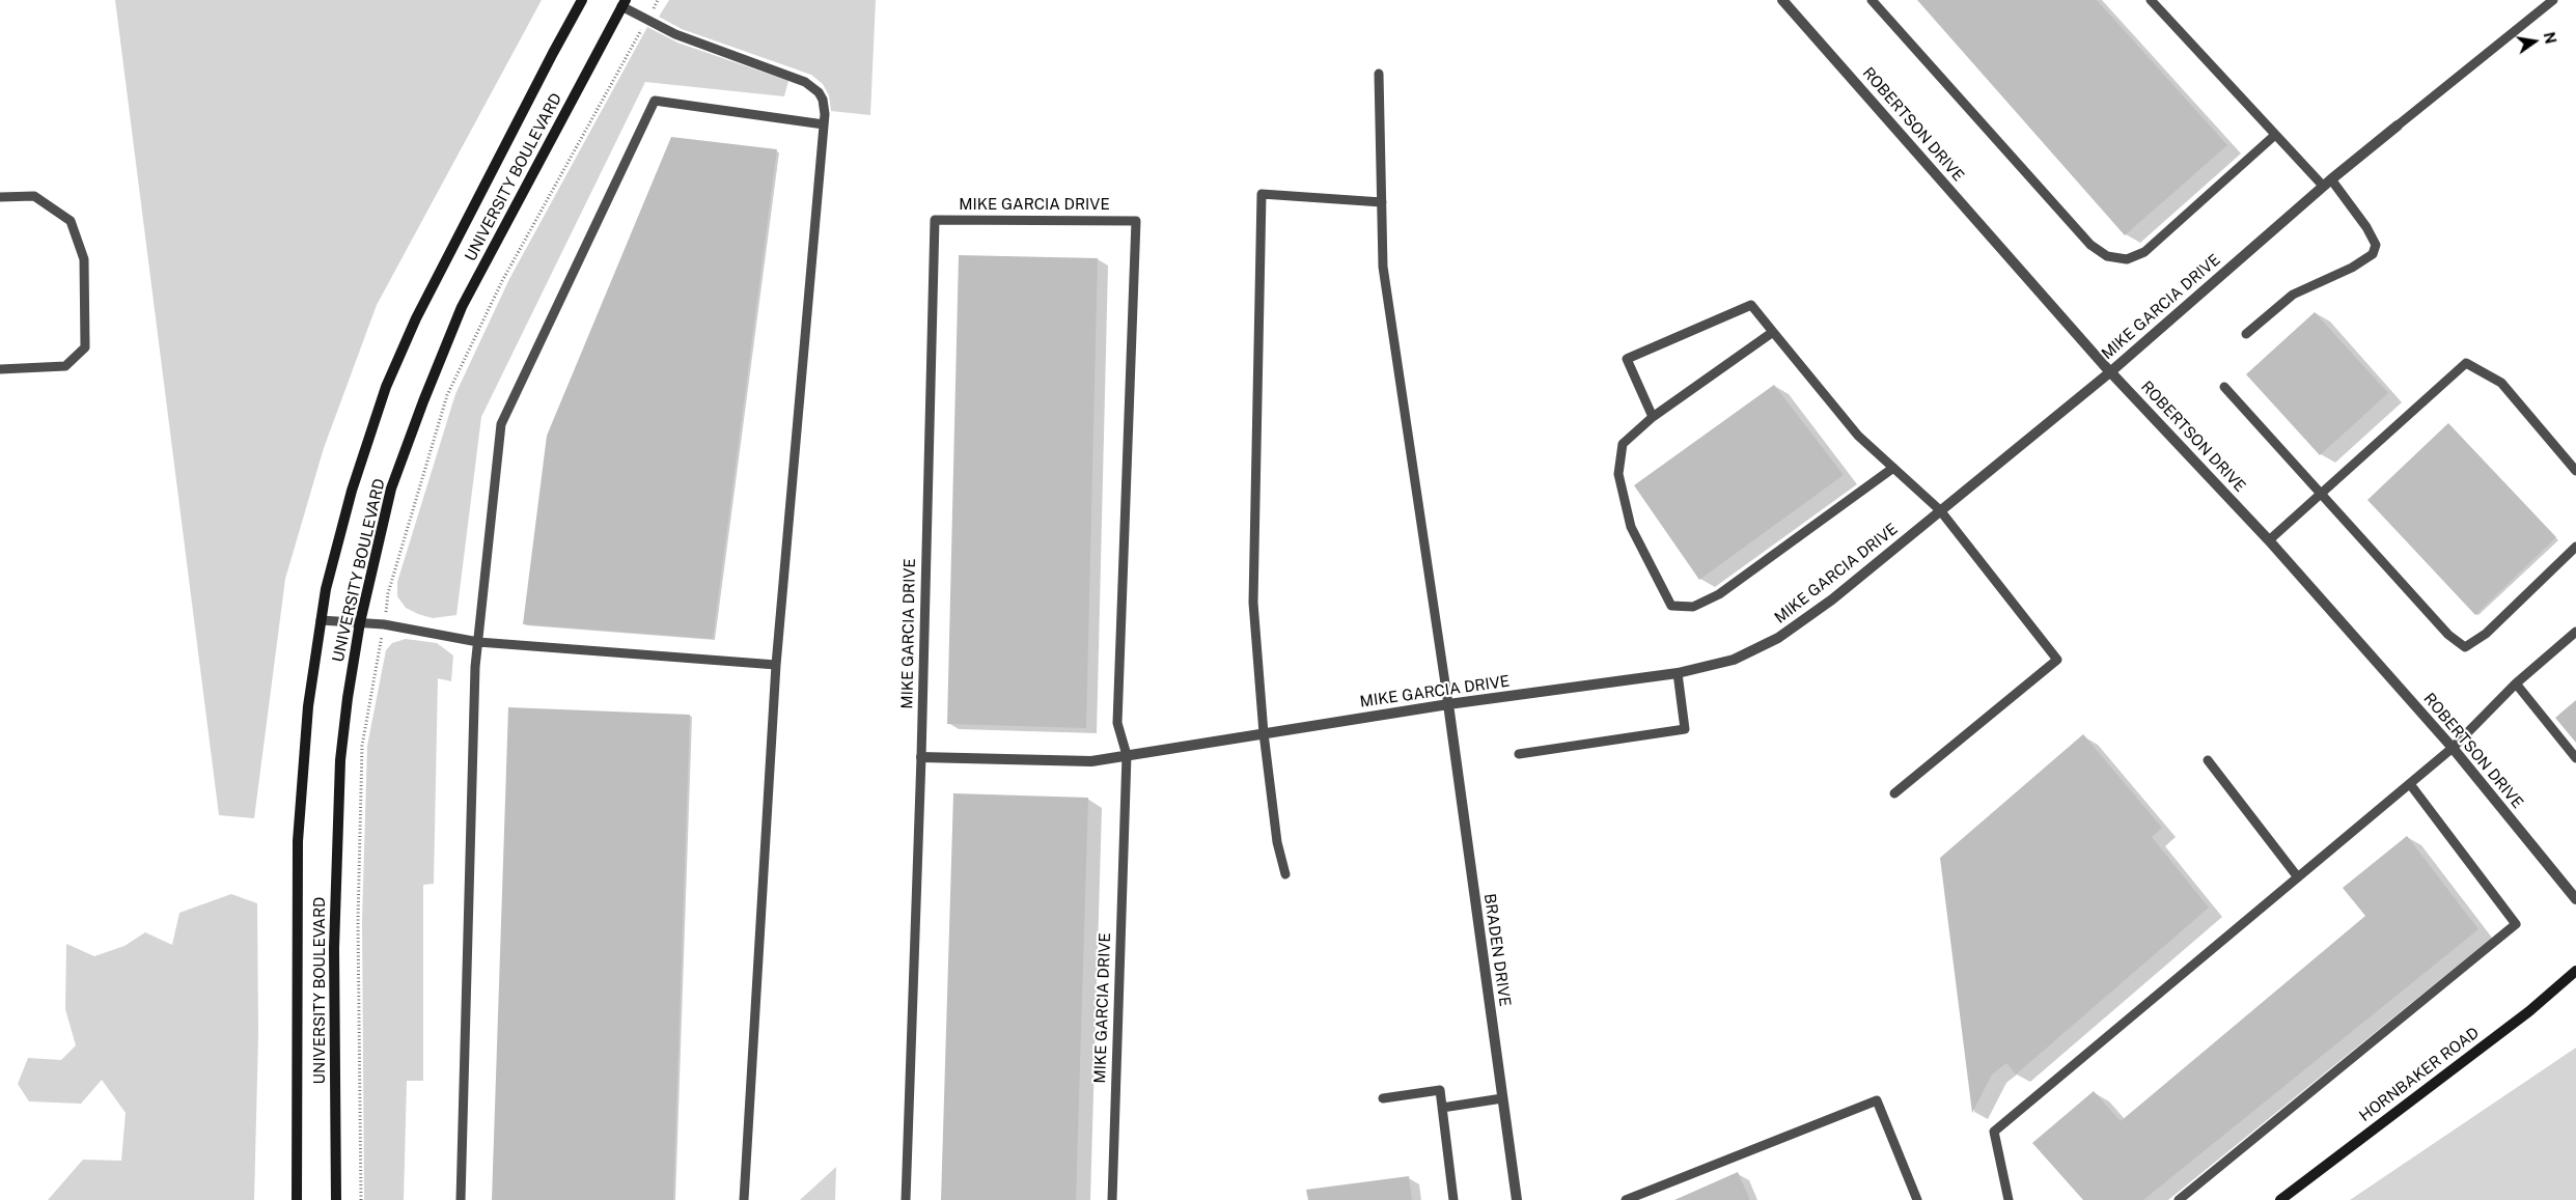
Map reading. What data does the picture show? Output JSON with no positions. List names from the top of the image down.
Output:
{
  "streets": {
    "main road": ["UNIVERSITY BOULEVARD", "HORNBAKER ROAD"],
    "street": ["ROBERTSON DRIVE", "MIKE GARCIA DRIVE", "BRADEN DRIVE"]
  },
  "crossings": [
    ["ROBERTSON DRIVE", "MIKE GARCIA DRIVE"],
    ["MIKE GARCIA DRIVE", "BRADEN DRIVE"]
  ],
  "north": "right"
}
